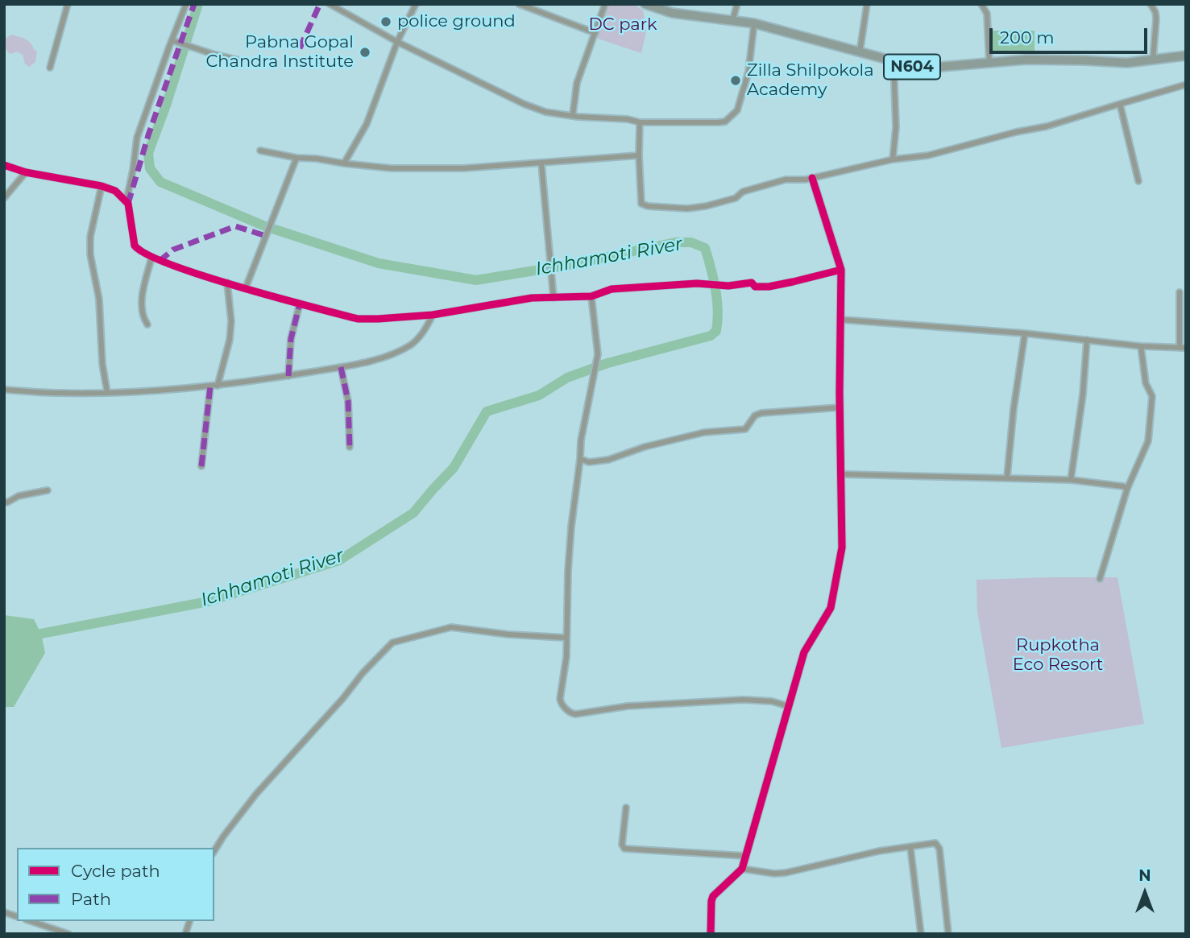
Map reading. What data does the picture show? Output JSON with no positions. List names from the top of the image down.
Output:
{
  "streets": {
    "highway": ["N604"]
  },
  "water": ["Ichhamoti River"],
  "parks": ["DC park", "Rupkotha Eco Resort"],
  "places": ["police ground", "Pabna Gopal Chandra Institute", "Zilla Shilpokola Academy"],
  "legend": ["Cycle path", "Path"],
  "scale_bar": "200 m",
  "north": "top"
}
